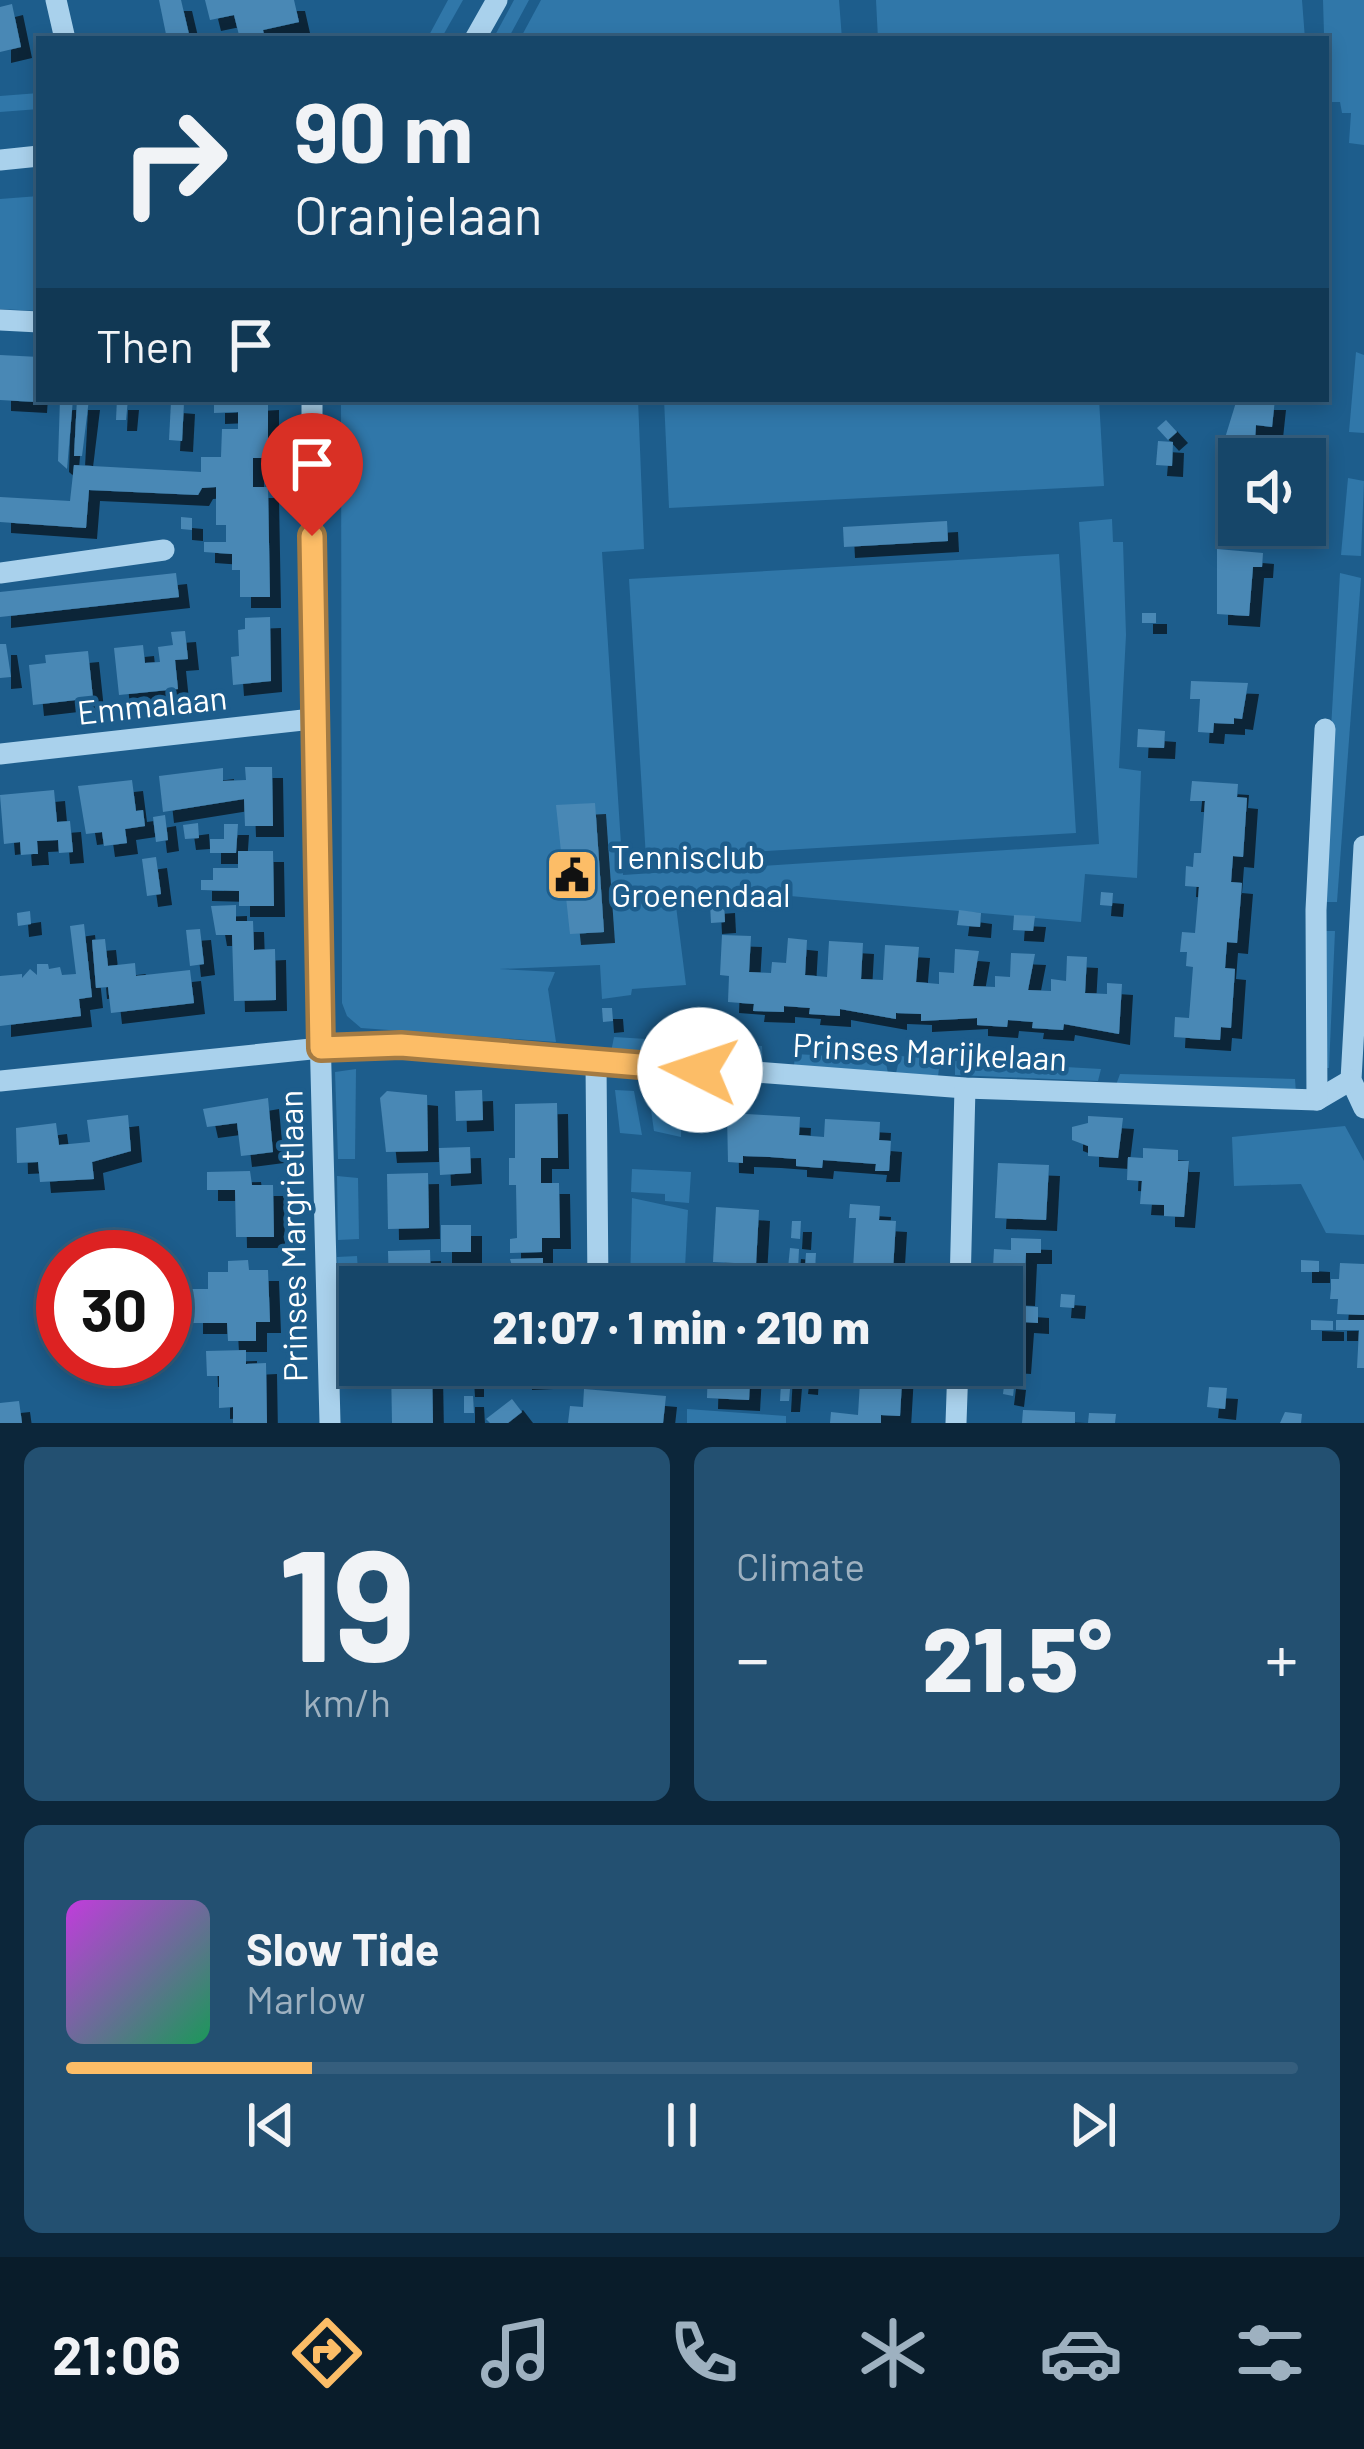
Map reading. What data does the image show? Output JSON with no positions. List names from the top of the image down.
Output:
{
  "streets": {
    "street": ["Emmalaan", "Prinses Marijkelaan", "Prinses Margrietlaan"]
  },
  "crossings": [
    ["Emmalaan", "Prinses Margrietlaan"],
    ["Prinses Marijkelaan", "Prinses Margrietlaan"]
  ],
  "places": {
    "public building": ["Tennisclub Groenendaal"]
  },
  "page": {
    "turn": ["90 m", "Oranjelaan"],
    "then": "Then",
    "limit": "30",
    "trip": "21:07 · 1 min · 210 m",
    "tile": [
      ["19", "km/h"],
      "Climate"
    ],
    "heat": ["−", "21.5°", "+"],
    "song": ["Slow Tide", "Marlow"],
    "tabs": "21:06"
  }
}
